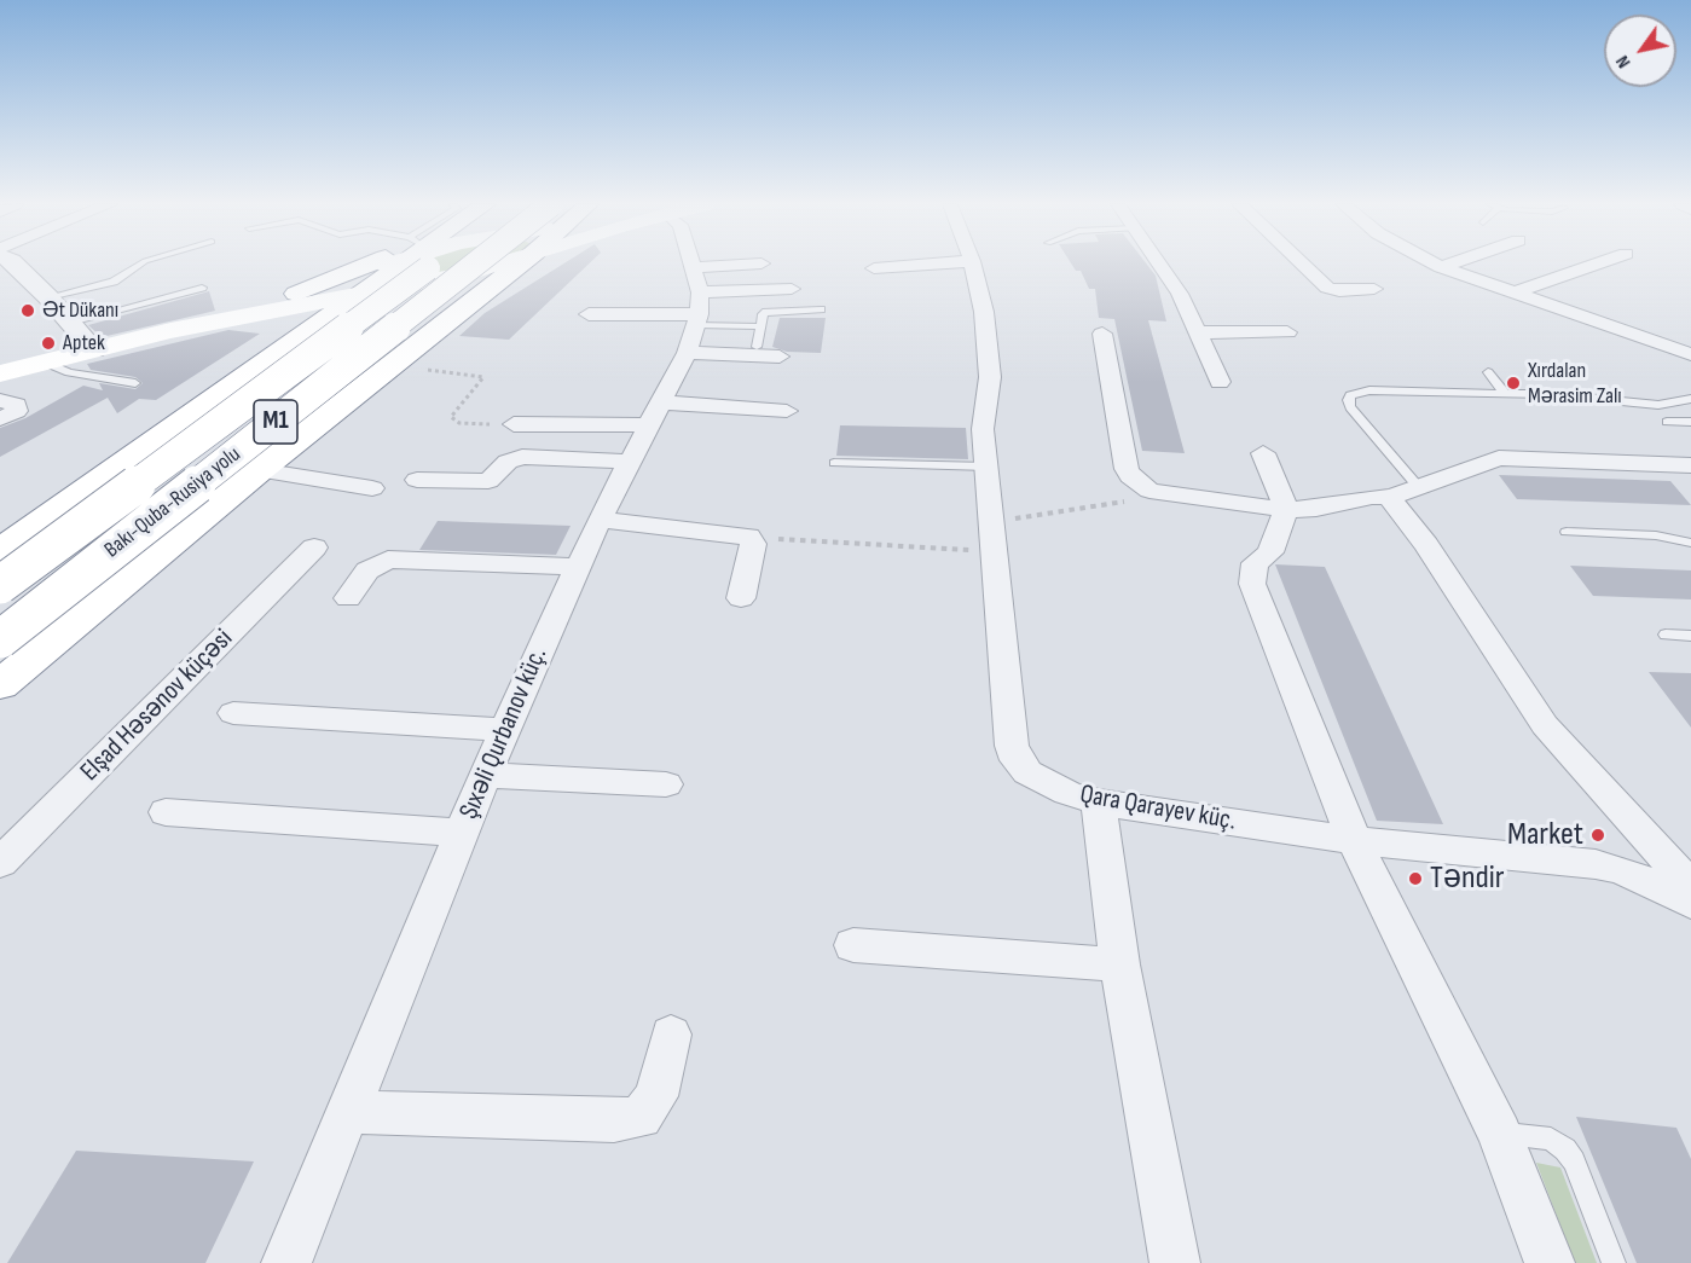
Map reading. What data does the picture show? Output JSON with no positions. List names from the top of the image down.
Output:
{
  "streets": {
    "main road": ["M1", "Bakı-Quba-Rusiya yolu"],
    "street": ["Elşad Həsənov küçəsi", "Şıxəli Qurbanov küç.", "Qara Qarayev küç."]
  },
  "places": [
    "Ət Dükanı",
    "Aptek",
    "Xırdalan Mərasim Zalı",
    "Market",
    "Təndir"
  ],
  "north": "bottom left"
}
